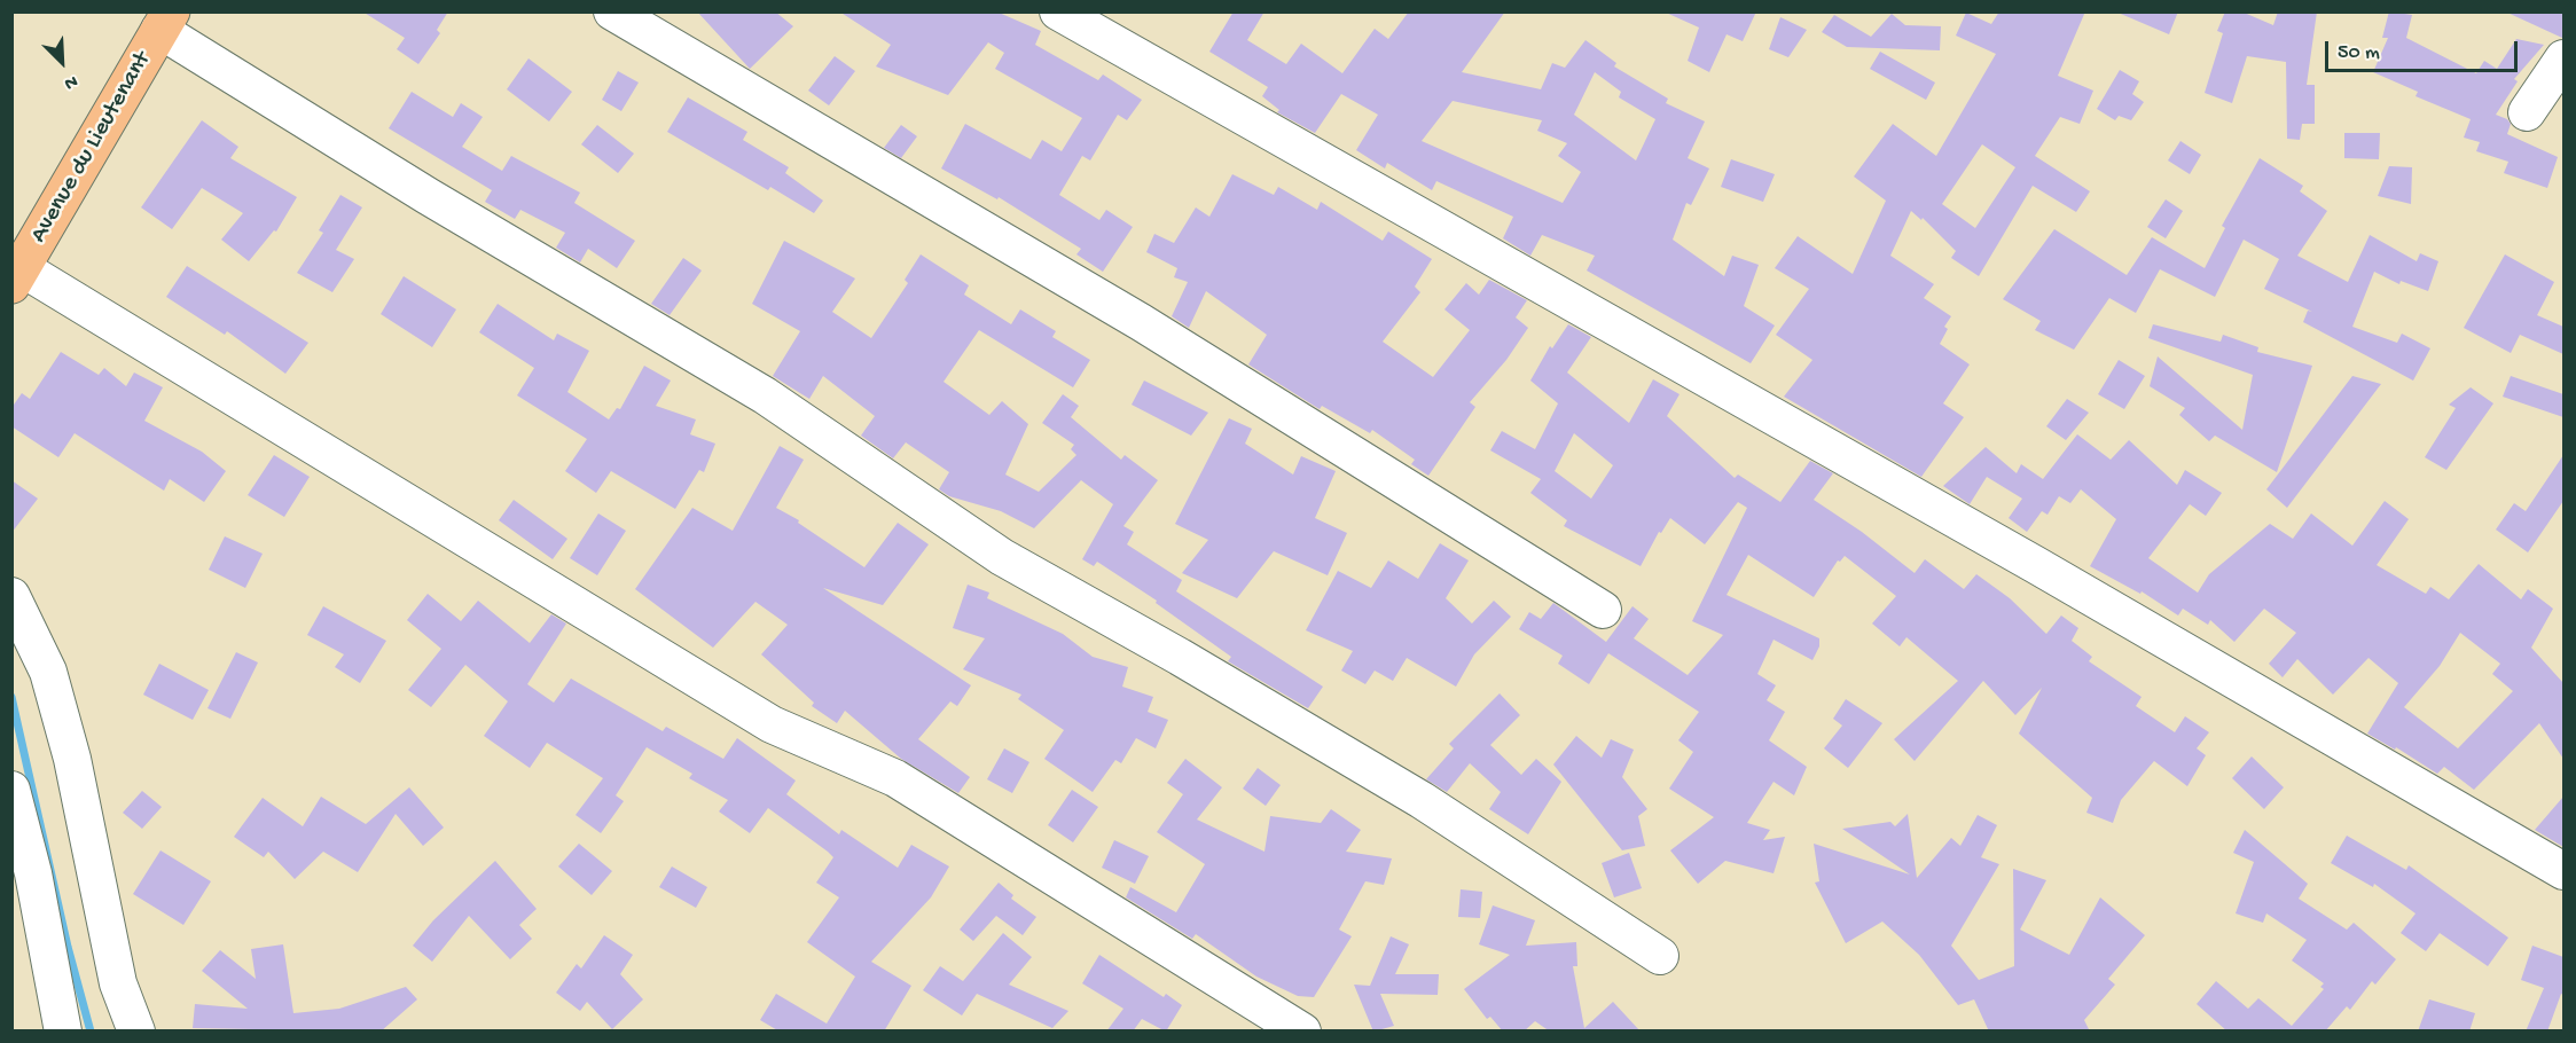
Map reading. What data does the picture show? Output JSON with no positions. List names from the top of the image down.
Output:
{
  "streets": {
    "main road": ["Avenue du Lieutenant"]
  },
  "scale_bar": "50 m",
  "north": "bottom right"
}
